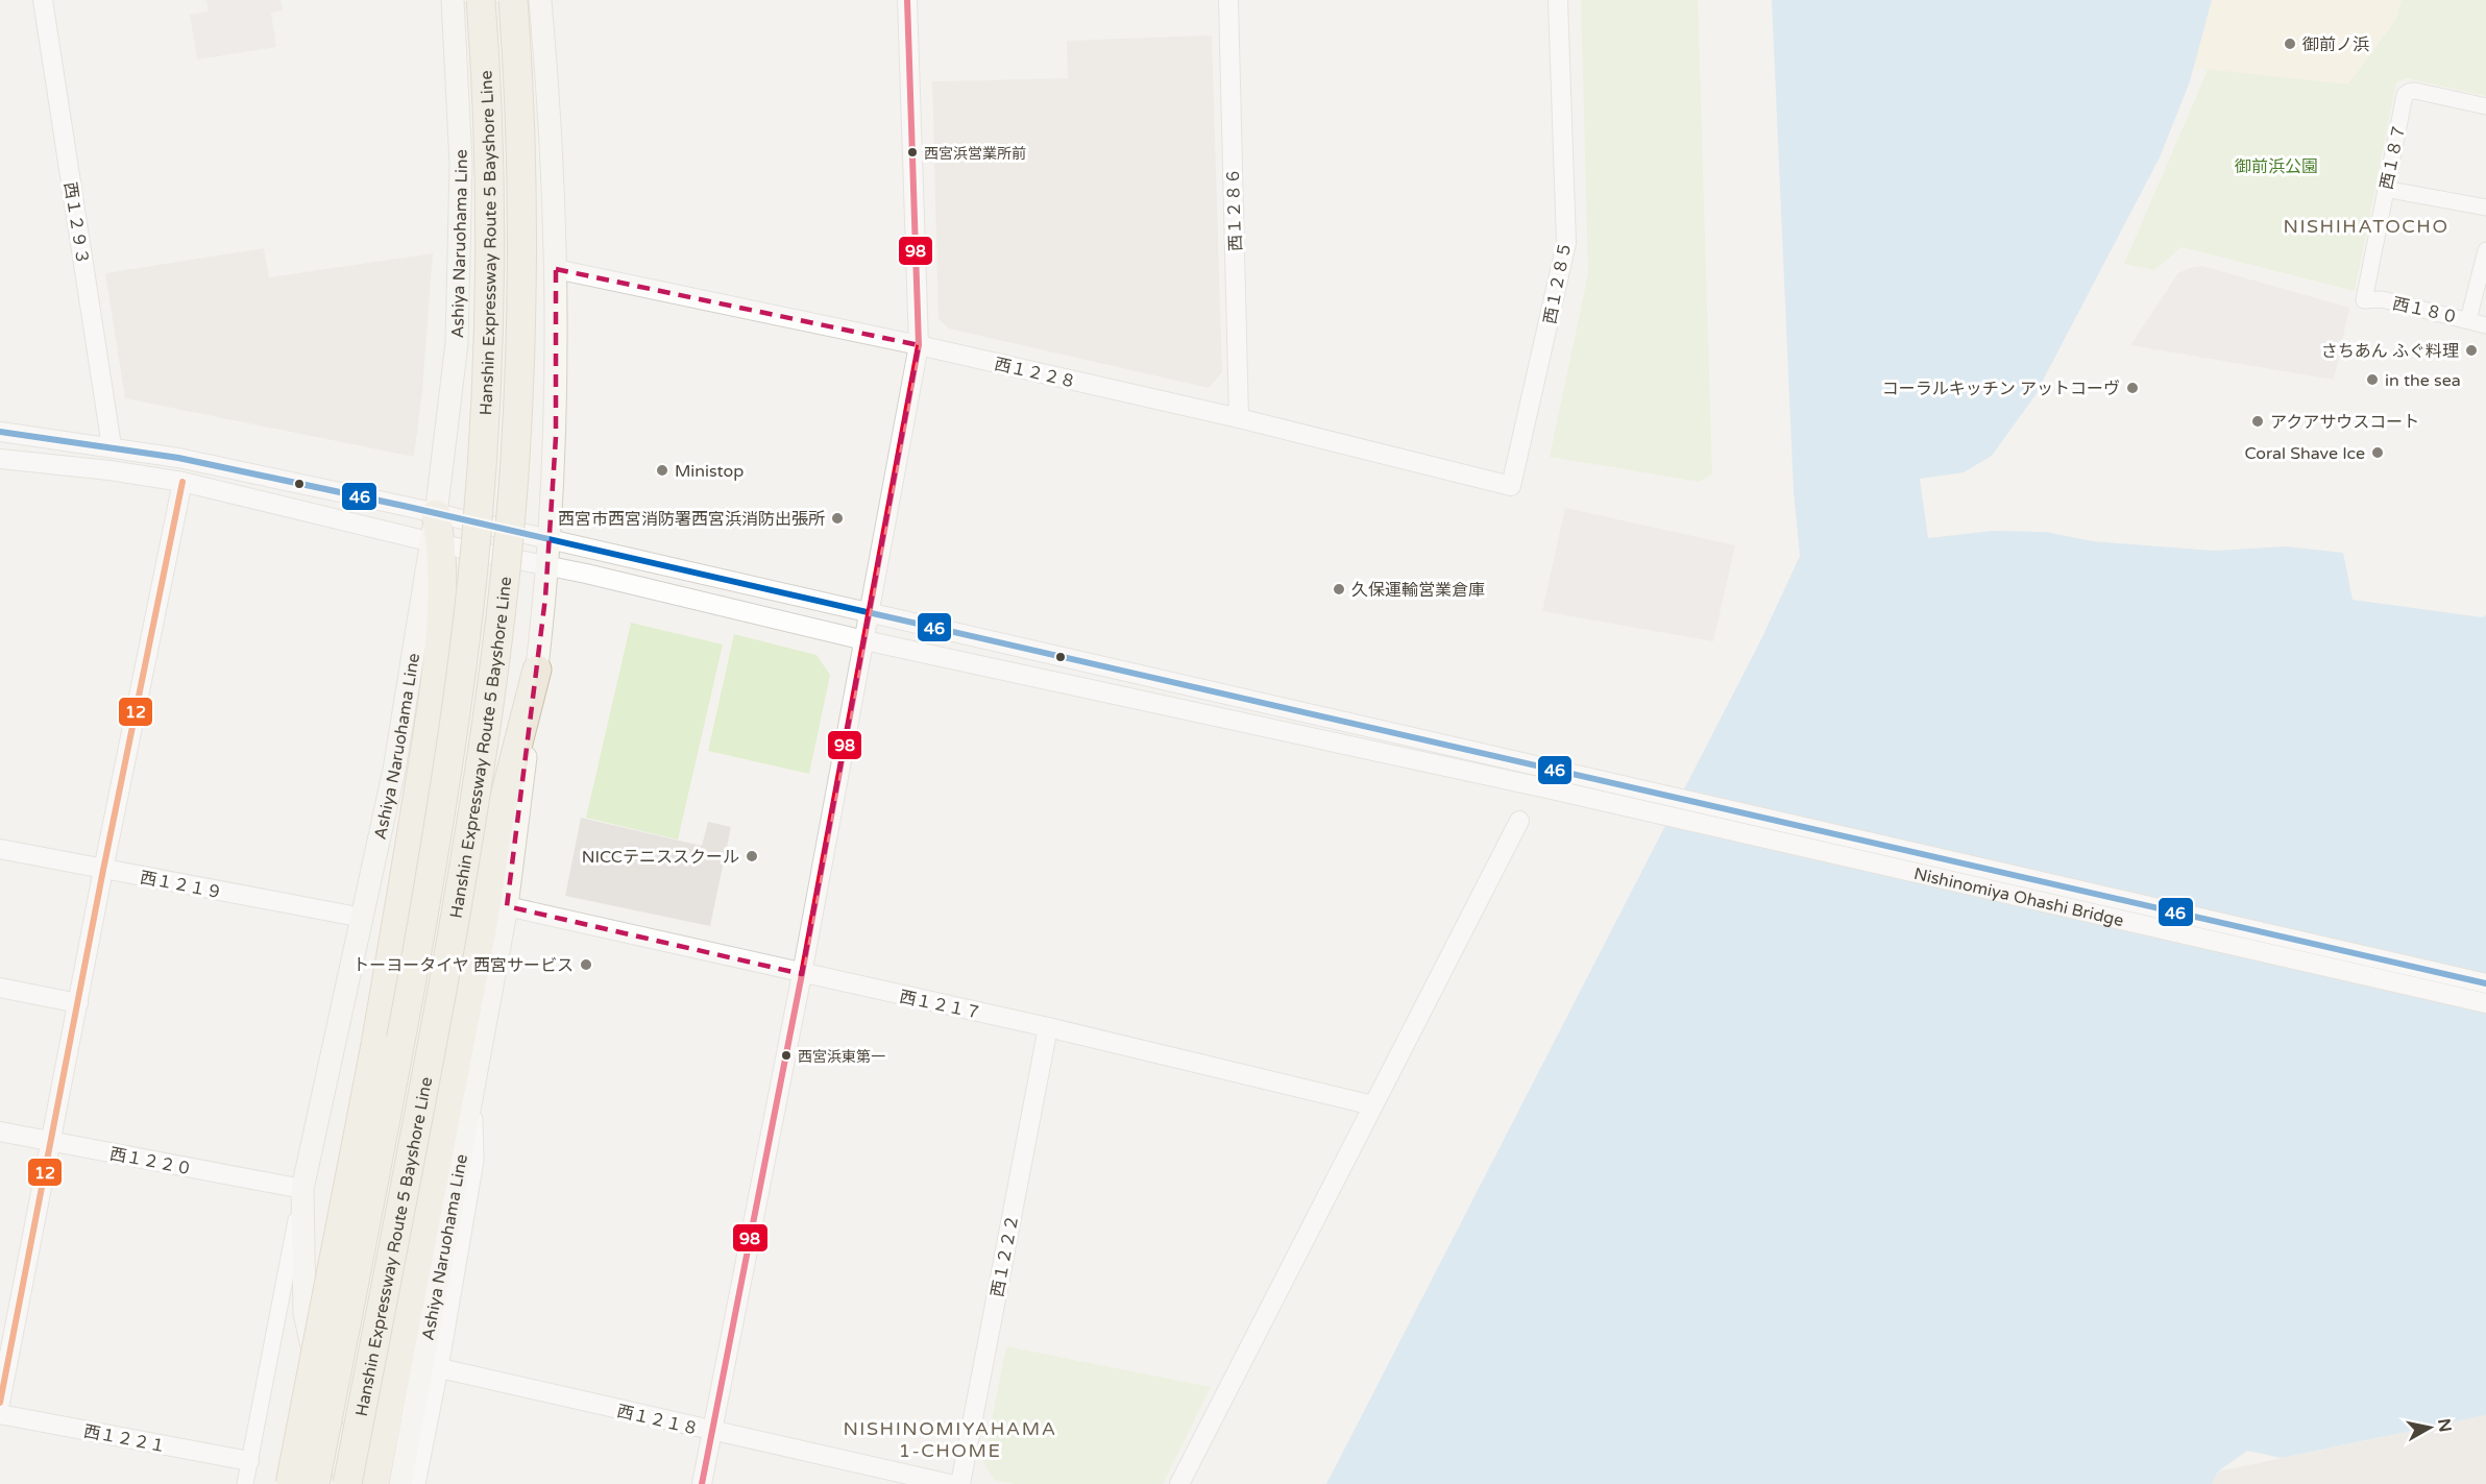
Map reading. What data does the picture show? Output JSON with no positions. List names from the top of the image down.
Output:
{
  "streets": {
    "highway": ["Hanshin Expressway Route 5 Bayshore Line"],
    "main road": ["Ashiya Naruohama Line"],
    "street": [
      "西１８７",
      "西１２８６",
      "西１２９３",
      "西１２８５",
      "西１８０",
      "西１２２８",
      "西１２１９",
      "Nishinomiya Ohashi Bridge",
      "西１２１７",
      "西１２２０",
      "西１２２２",
      "西１２１８",
      "西１２２１"
    ]
  },
  "crossings": [
    ["西１８７", "西１８０"],
    ["西１２８６", "西１２２８"],
    ["Hanshin Expressway Route 5 Bayshore Line", "Ashiya Naruohama Line"],
    ["Ashiya Naruohama Line", "西１２２８"],
    ["Ashiya Naruohama Line", "西１２１９"],
    ["Ashiya Naruohama Line", "西１２１７"],
    ["Ashiya Naruohama Line", "西１２２０"],
    ["西１２８５", "西１２２８"],
    ["西１２１７", "西１２２２"]
  ],
  "districts": ["NISHIHATOCHO", "NISHINOMIYAHAMA 1-CHOME"],
  "parks": ["御前浜公園"],
  "places": [
    "御前ノ浜",
    "西宮浜営業所前",
    "さちあん ふぐ料理",
    "in the sea",
    "コーラルキッチン アットコーヴ",
    "アクアサウスコート",
    "Coral Shave Ice",
    "Ministop",
    "西宮市西宮消防署西宮浜消防出張所",
    "久保運輸営業倉庫",
    "NICCテニススクール",
    "トーヨータイヤ 西宮サービス",
    "西宮浜東第一"
  ],
  "lines": ["transit line 98", "transit line 46", "transit line 12"],
  "north": "right"
}
